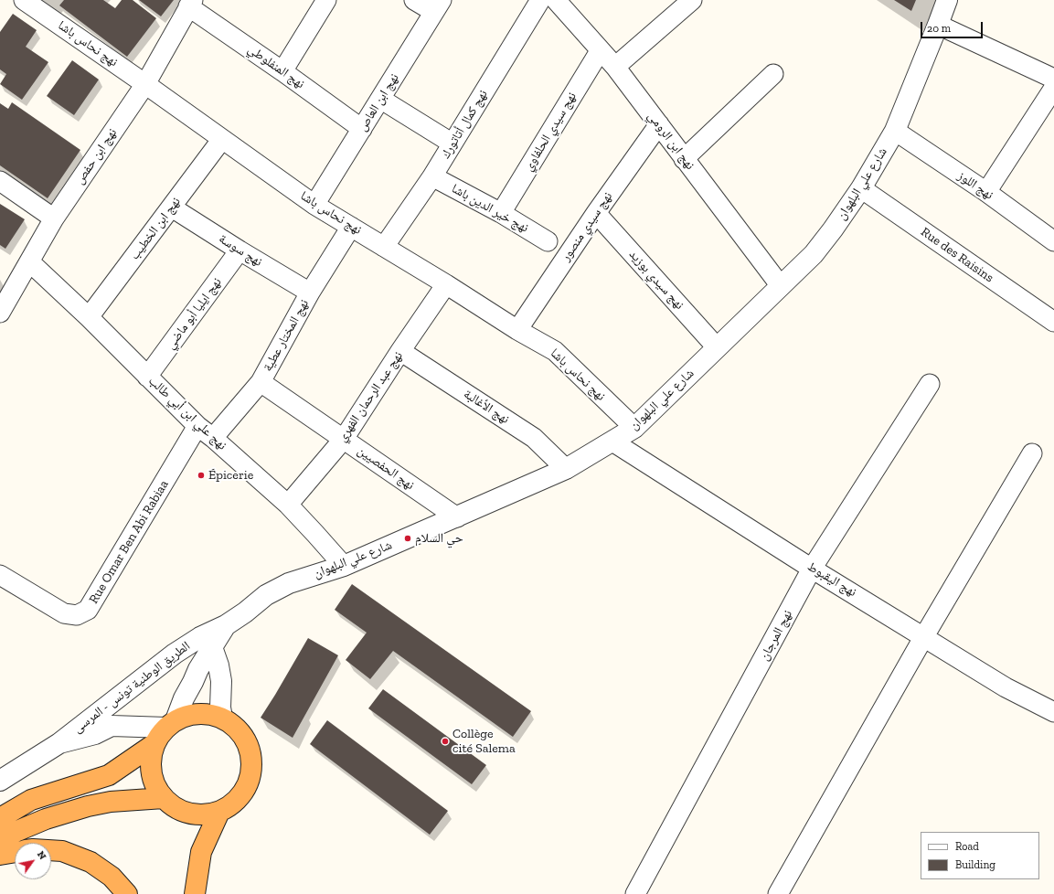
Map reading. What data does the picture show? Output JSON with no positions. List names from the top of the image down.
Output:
{
  "streets": {
    "street": [
      "نهج نحاس باشا",
      "نهج المنفلوطي",
      "نهج ابن العاص",
      "نهج كمال أتاتورك",
      "نهج سيدي الحلفاوي",
      "نهج ابن الرومي",
      "نهج ابن حفص",
      "شارع علي البلهوان",
      "نهج اللوز",
      "نهج خير الدين باشا",
      "نهج سيدي منصور",
      "نهج ابن الخطيب",
      "نهج سوسة",
      "Rue des Raisins",
      "نهج سيدي بوزيد",
      "نهج ايليا أبو ماضي",
      "نهج المختار عطية",
      "نهج عبد الرحمان الفهري",
      "نهج الأغالبة",
      "نهج علي ابن أبي طالب",
      "نهج الحفصيين",
      "Rue Omar Ben Abi Rabiaa",
      "نهج اليقبوط",
      "نهج المرجان",
      "الطريق الوطنية تونس - المرسى"
    ]
  },
  "crossings": [
    ["نهج نحاس باشا", "نهج ابن العاص"],
    ["نهج نحاس باشا", "نهج كمال أتاتورك"],
    ["نهج نحاس باشا", "نهج ابن حفص"],
    ["نهج نحاس باشا", "شارع علي البلهوان"],
    ["نهج نحاس باشا", "نهج سيدي منصور"],
    ["نهج نحاس باشا", "نهج ابن الخطيب"],
    ["نهج نحاس باشا", "نهج المختار عطية"],
    ["نهج نحاس باشا", "نهج عبد الرحمان الفهري"],
    ["نهج المنفلوطي", "نهج ابن العاص"],
    ["نهج المنفلوطي", "نهج ابن حفص"],
    ["نهج كمال أتاتورك", "نهج خير الدين باشا"],
    ["نهج سيدي الحلفاوي", "نهج ابن الرومي"],
    ["نهج سيدي الحلفاوي", "نهج خير الدين باشا"],
    ["نهج ابن الرومي", "شارع علي البلهوان"],
    ["نهج ابن الرومي", "نهج سيدي منصور"],
    ["نهج ابن حفص", "نهج علي ابن أبي طالب"],
    ["شارع علي البلهوان", "نهج اللوز"],
    ["شارع علي البلهوان", "Rue des Raisins"],
    ["شارع علي البلهوان", "نهج سيدي بوزيد"],
    ["شارع علي البلهوان", "نهج الأغالبة"],
    ["شارع علي البلهوان", "نهج علي ابن أبي طالب"],
    ["شارع علي البلهوان", "نهج الحفصيين"],
    ["شارع علي البلهوان", "نهج اليقبوط"],
    ["شارع علي البلهوان", "الطريق الوطنية تونس - المرسى"],
    ["نهج سيدي منصور", "نهج سيدي بوزيد"],
    ["نهج ابن الخطيب", "نهج سوسة"],
    ["نهج ابن الخطيب", "نهج علي ابن أبي طالب"],
    ["نهج سوسة", "نهج ايليا أبو ماضي"],
    ["نهج سوسة", "نهج المختار عطية"],
    ["نهج ايليا أبو ماضي", "نهج علي ابن أبي طالب"],
    ["نهج المختار عطية", "نهج علي ابن أبي طالب"],
    ["نهج المختار عطية", "نهج الحفصيين"],
    ["نهج عبد الرحمان الفهري", "نهج الأغالبة"],
    ["نهج عبد الرحمان الفهري", "نهج علي ابن أبي طالب"],
    ["نهج عبد الرحمان الفهري", "نهج الحفصيين"],
    ["نهج علي ابن أبي طالب", "Rue Omar Ben Abi Rabiaa"],
    ["نهج اليقبوط", "نهج المرجان"]
  ],
  "places": ["Épicerie", "حي السلام", "Collège cité Salema"],
  "legend": ["Road", "Building"],
  "scale_bar": "20 m",
  "north": "top right"
}
